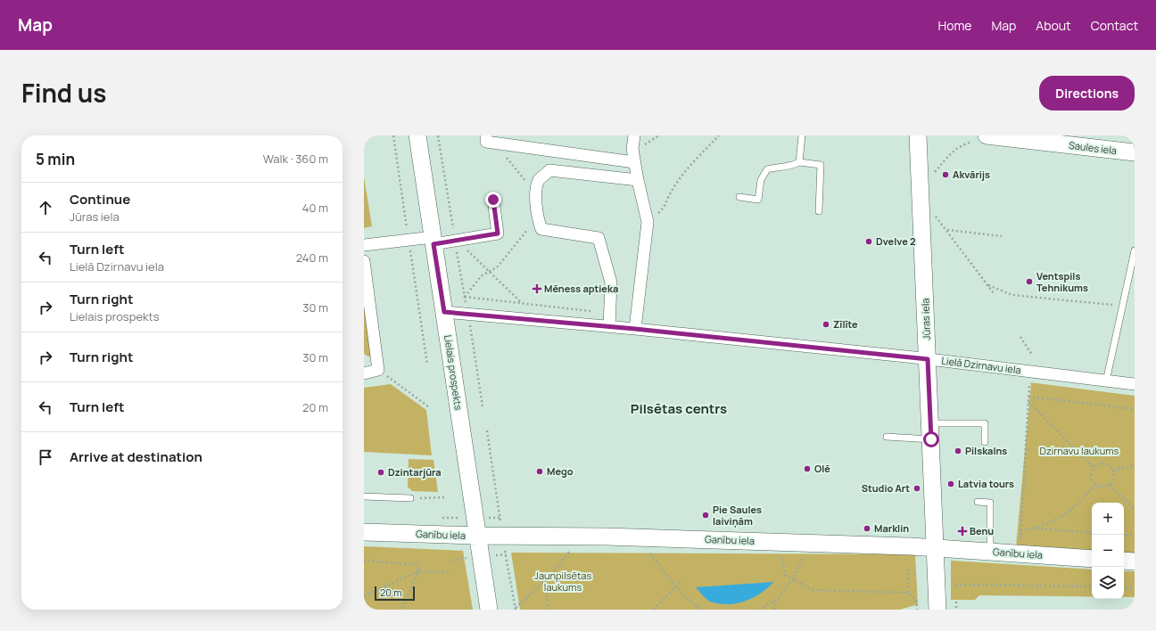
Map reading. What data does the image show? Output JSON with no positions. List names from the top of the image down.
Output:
{
  "streets": {
    "street": [
      "Saules iela",
      "Jūras iela",
      "Lielā Dzirnavu iela",
      "Lielais prospekts",
      "Ganību iela"
    ]
  },
  "crossings": [
    ["Jūras iela", "Lielā Dzirnavu iela"],
    ["Jūras iela", "Ganību iela"],
    ["Lielā Dzirnavu iela", "Lielais prospekts"],
    ["Lielais prospekts", "Ganību iela"]
  ],
  "districts": ["Pilsētas centrs"],
  "parks": ["Dzirnavu laukums", "Jaunpilsētas laukums"],
  "places": {
    "other": [
      "Akvārijs",
      "Dvelve 2",
      "Ventspils Tehnikums",
      "Zīlīte",
      "Pilskalns",
      "Olē",
      "Mego",
      "Dzintarjūra",
      "Latvia tours",
      "Studio Art",
      "Pie Saules laiviņām",
      "Marklin"
    ],
    "health": ["Mēness aptieka", "Benu"]
  },
  "scale_bar": "20 m",
  "page": {
    "header": "Map",
    "nav": [
      "Home",
      "Map",
      "About",
      "Contact"
    ],
    "title": "Find us",
    "buttons": "Directions",
    "heading": ["5 min", "Walk · 360 m"],
    "list": [
      ["Continue", "Jūras iela", "40 m"],
      ["Turn left", "Lielā Dzirnavu iela", "240 m"],
      ["Turn right", "Lielais prospekts", "30 m"],
      ["Turn right", "30 m"],
      ["Turn left", "20 m"],
      "Arrive at destination"
    ],
    "map_buttons": ["+", "−"],
    "scale": "20 m"
  }
}
